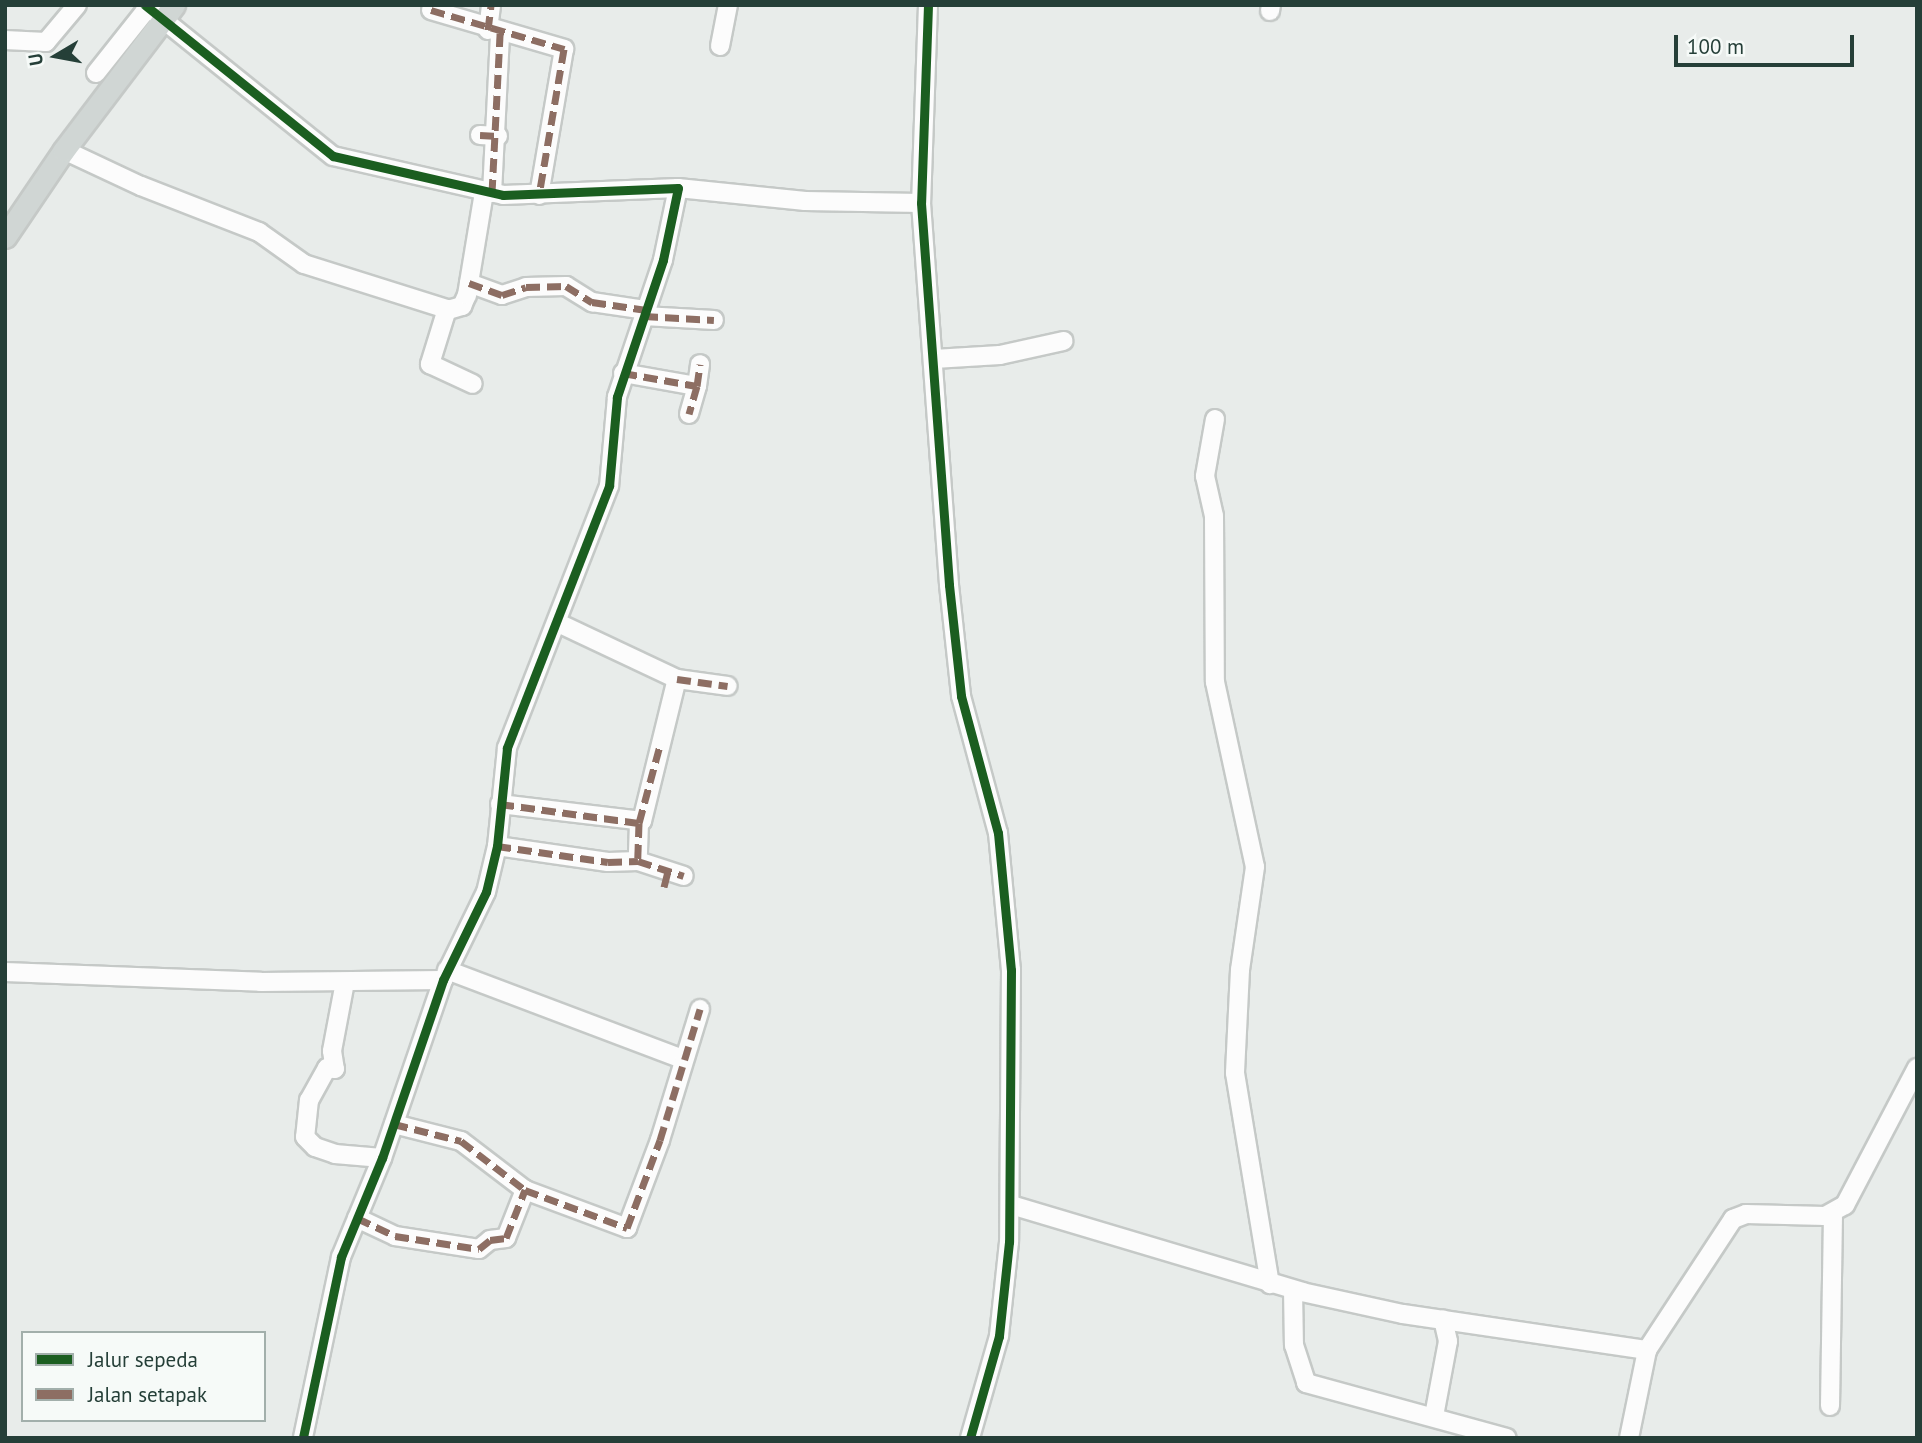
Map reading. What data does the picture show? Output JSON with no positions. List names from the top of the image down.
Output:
{
  "legend": ["Jalur sepeda", "Jalan setapak"],
  "scale_bar": "100 m",
  "north": "left"
}
